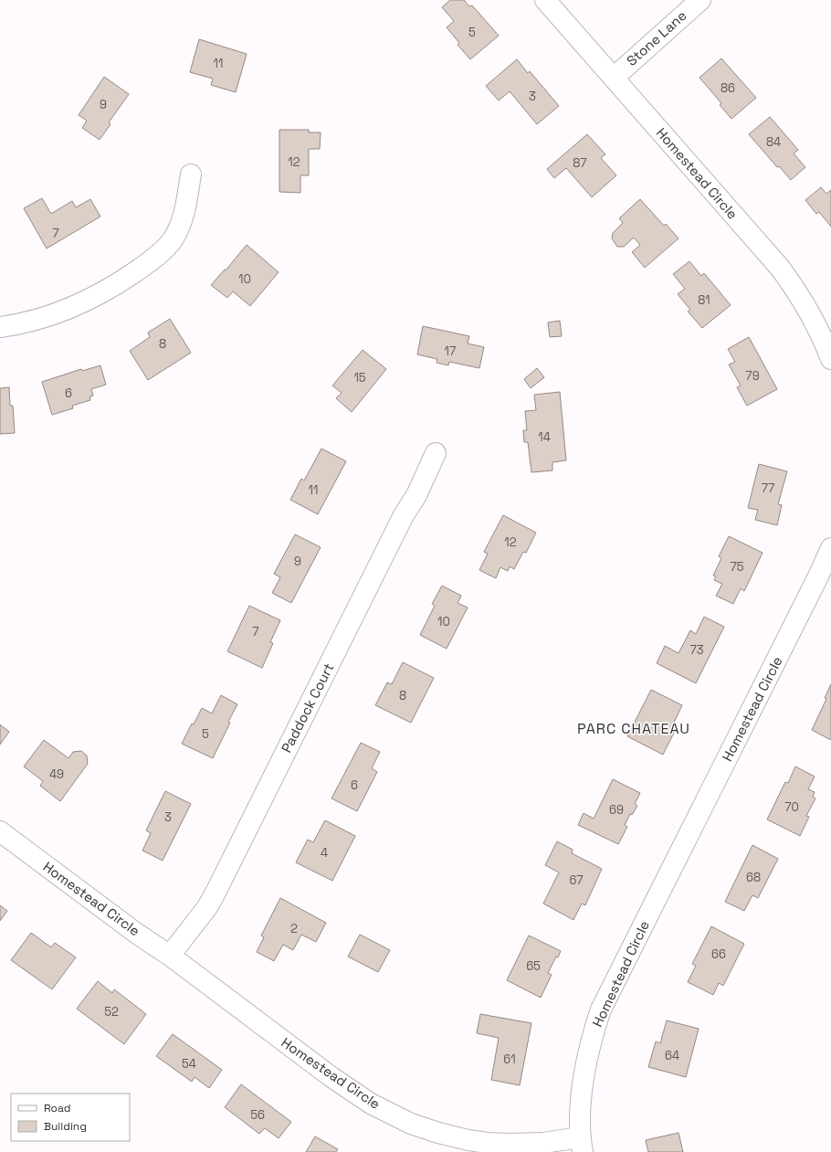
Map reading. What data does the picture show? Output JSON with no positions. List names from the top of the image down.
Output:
{
  "streets": {
    "street": ["Stone Lane", "Homestead Circle", "Paddock Court"]
  },
  "crossings": [
    ["Stone Lane", "Homestead Circle"],
    ["Homestead Circle", "Paddock Court"]
  ],
  "districts": ["PARC CHATEAU"],
  "house_numbers": [
    "5",
    "11",
    "86",
    "3",
    "9",
    "84",
    "12",
    "87",
    "7",
    "10",
    "81",
    "8",
    "17",
    "79",
    "15",
    "6",
    "14",
    "77",
    "11",
    "12",
    "9",
    "75",
    "10",
    "7",
    "73",
    "8",
    "5",
    "49",
    "6",
    "70",
    "69",
    "3",
    "4",
    "68",
    "67",
    "2",
    "66",
    "65",
    "52",
    "64",
    "61",
    "54",
    "56"
  ],
  "legend": ["Road", "Building"]
}
